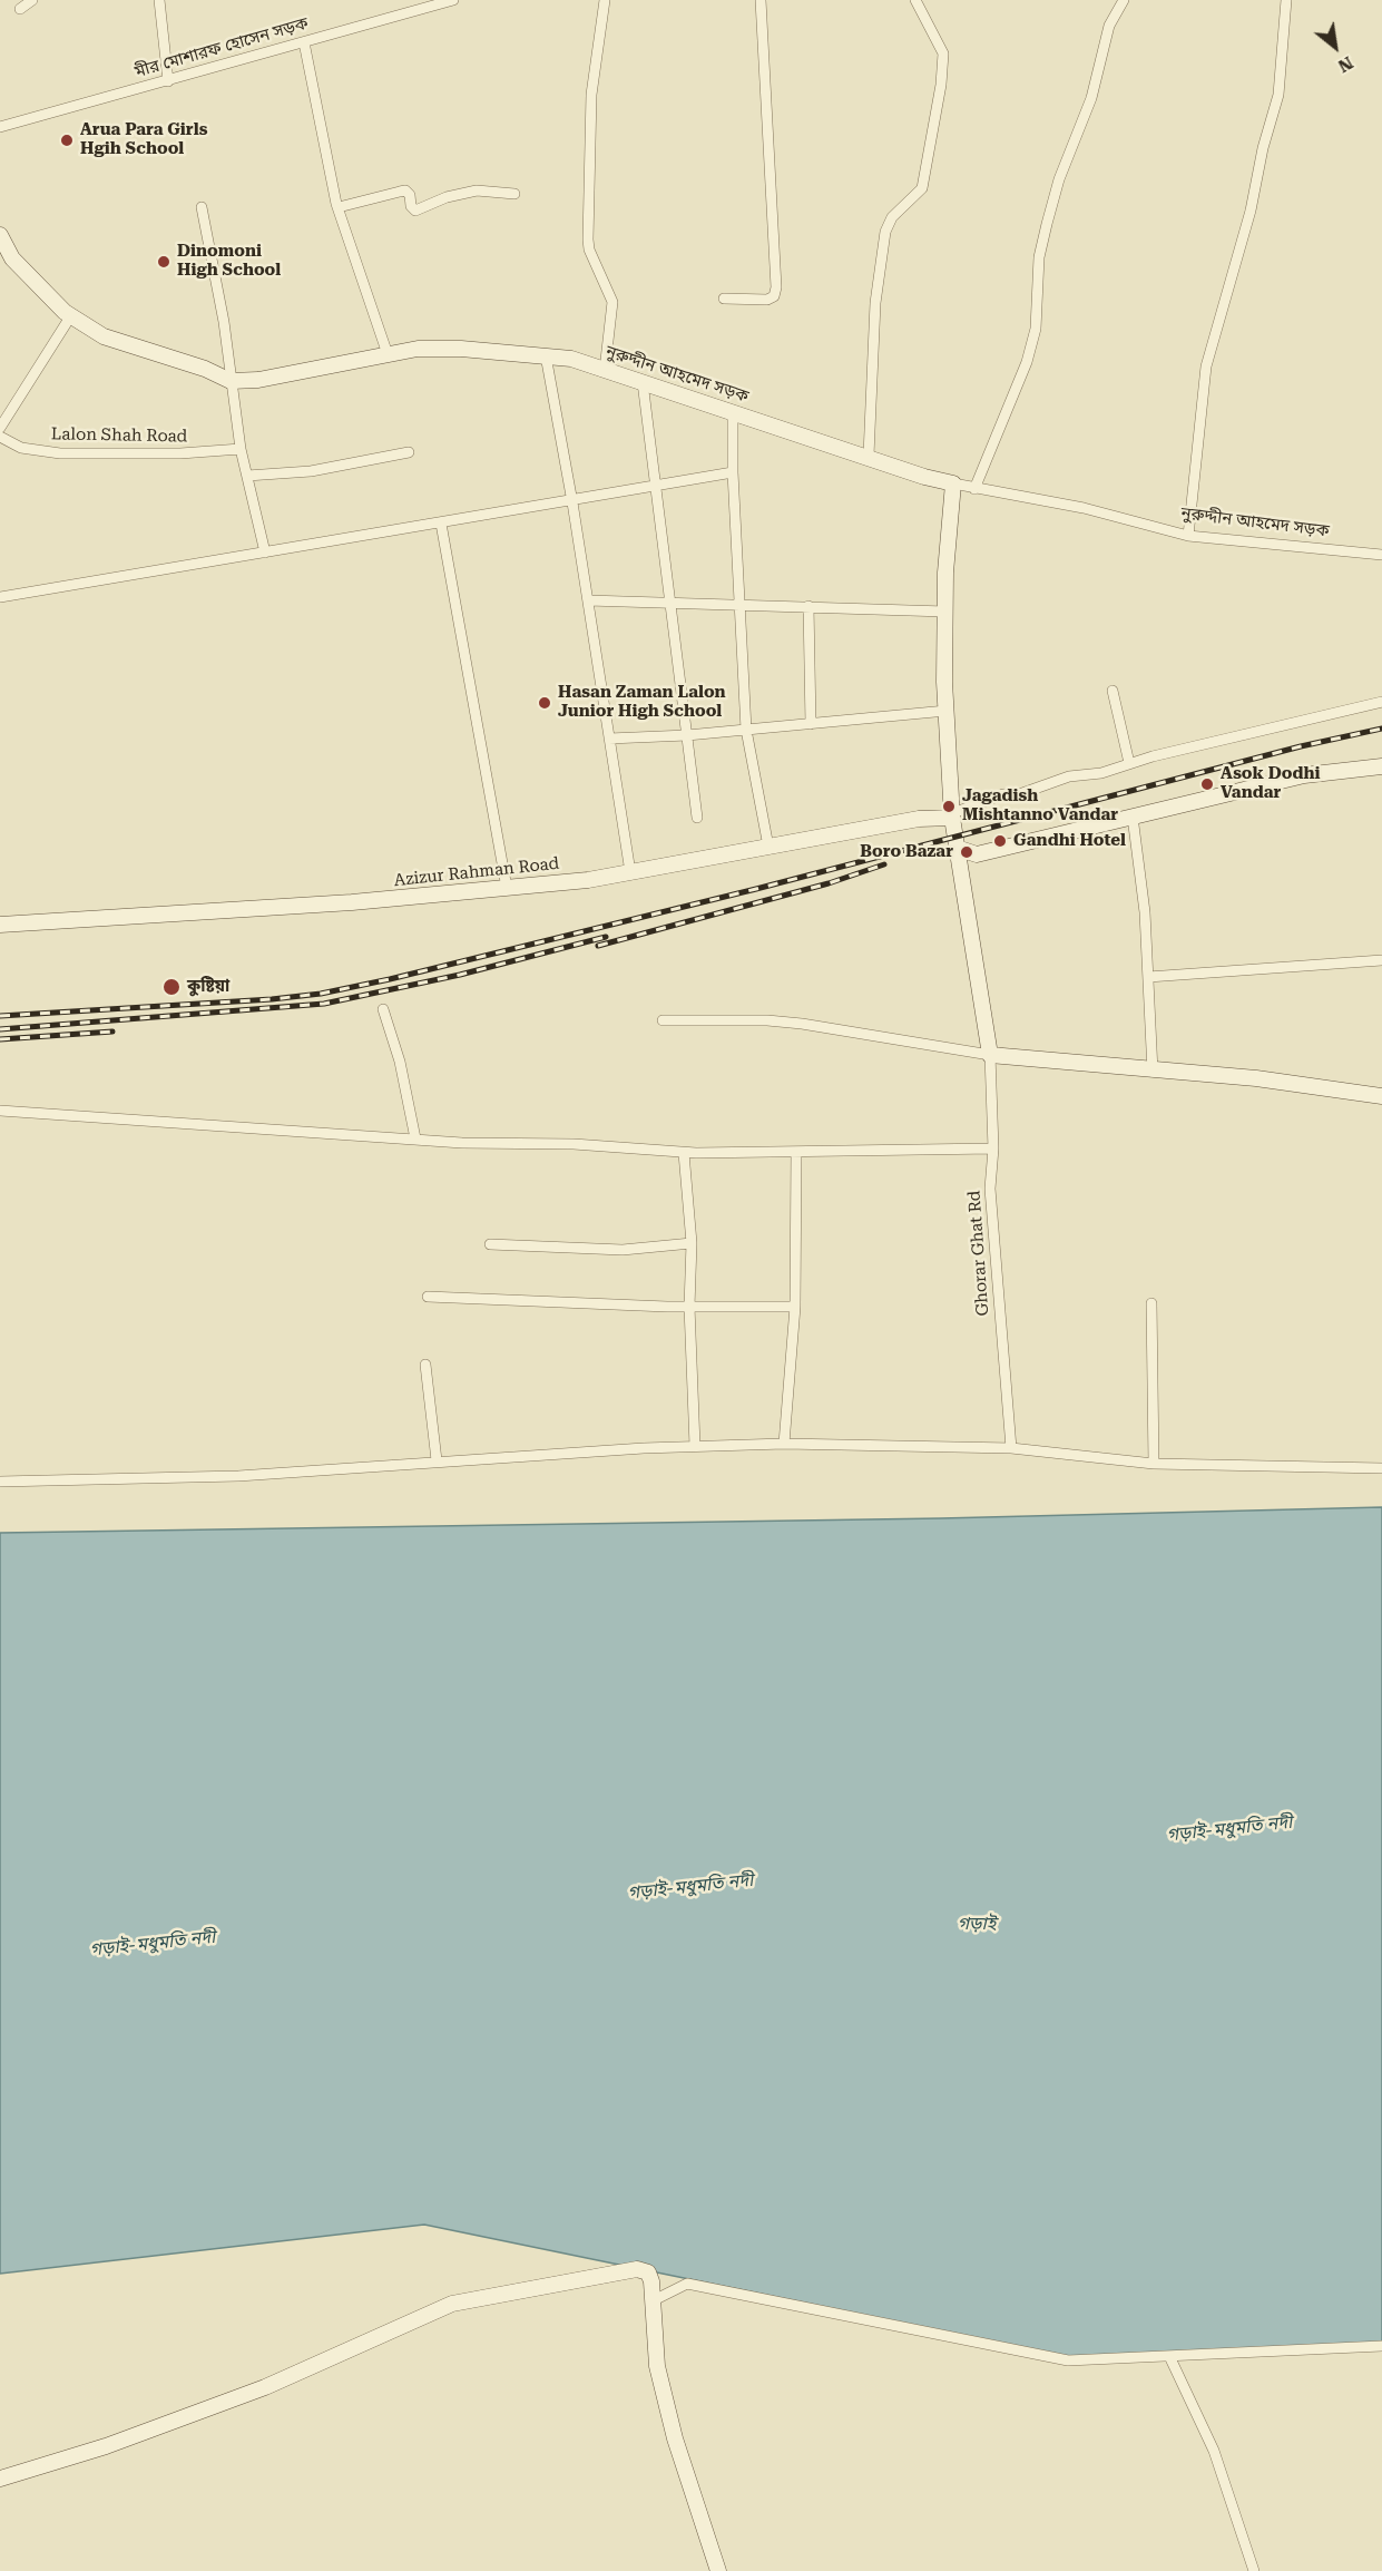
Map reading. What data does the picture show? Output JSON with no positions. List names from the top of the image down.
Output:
{
  "streets": {
    "street": [
      "মীর মোশারফ হোসেন সড়ক",
      "নুরুদ্দীন আহমেদ সড়ক",
      "Lalon Shah Road",
      "Azizur Rahman Road",
      "Ghorar Ghat Rd"
    ]
  },
  "water": ["গড়াই-মধুমতি নদী", "গড়াই"],
  "places": [
    "Arua Para Girls Hgih School",
    "Dinomoni High School",
    "Hasan Zaman Lalon Junior High School",
    "Asok Dodhi Vandar",
    "Jagadish Mishtanno Vandar",
    "Gandhi Hotel",
    "Boro Bazar",
    "কুষ্টিয়া"
  ],
  "north": "bottom right"
}
